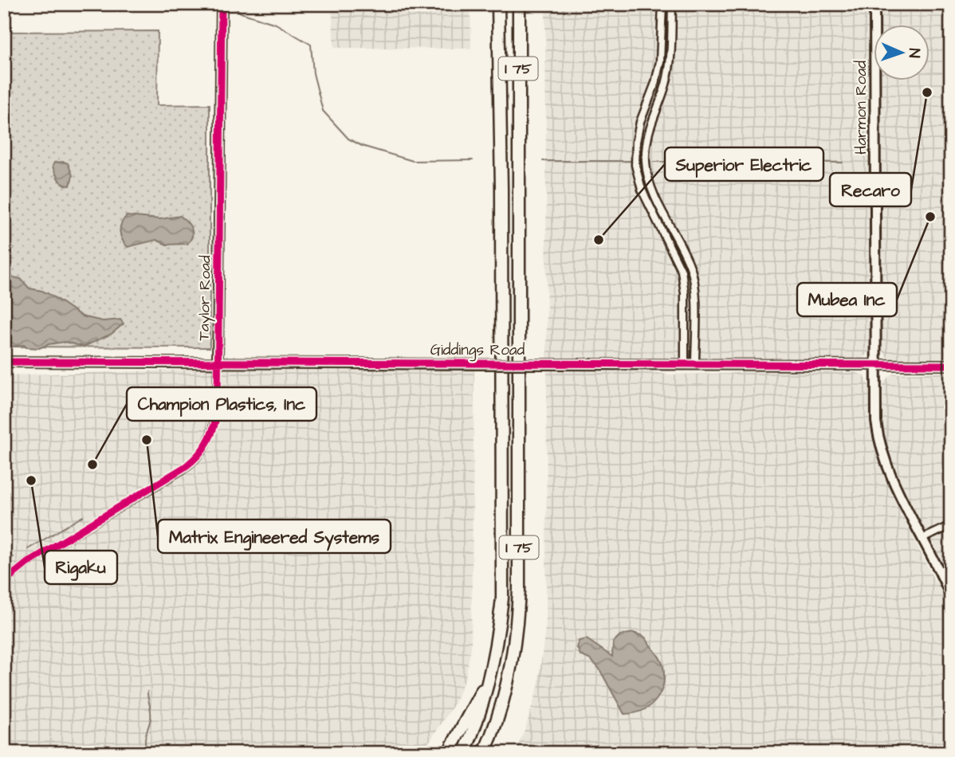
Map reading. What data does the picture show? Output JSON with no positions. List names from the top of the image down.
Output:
{
  "streets": {
    "highway": ["I 75"],
    "street": ["Harmon Road", "Taylor Road", "Giddings Road"]
  },
  "crossings": [
    ["Harmon Road", "Giddings Road"],
    ["Taylor Road", "Giddings Road"]
  ],
  "places": [
    "Recaro",
    "Mubea Inc",
    "Superior Electric",
    "Matrix Engineered Systems",
    "Champion Plastics, Inc",
    "Rigaku"
  ],
  "north": "right"
}
